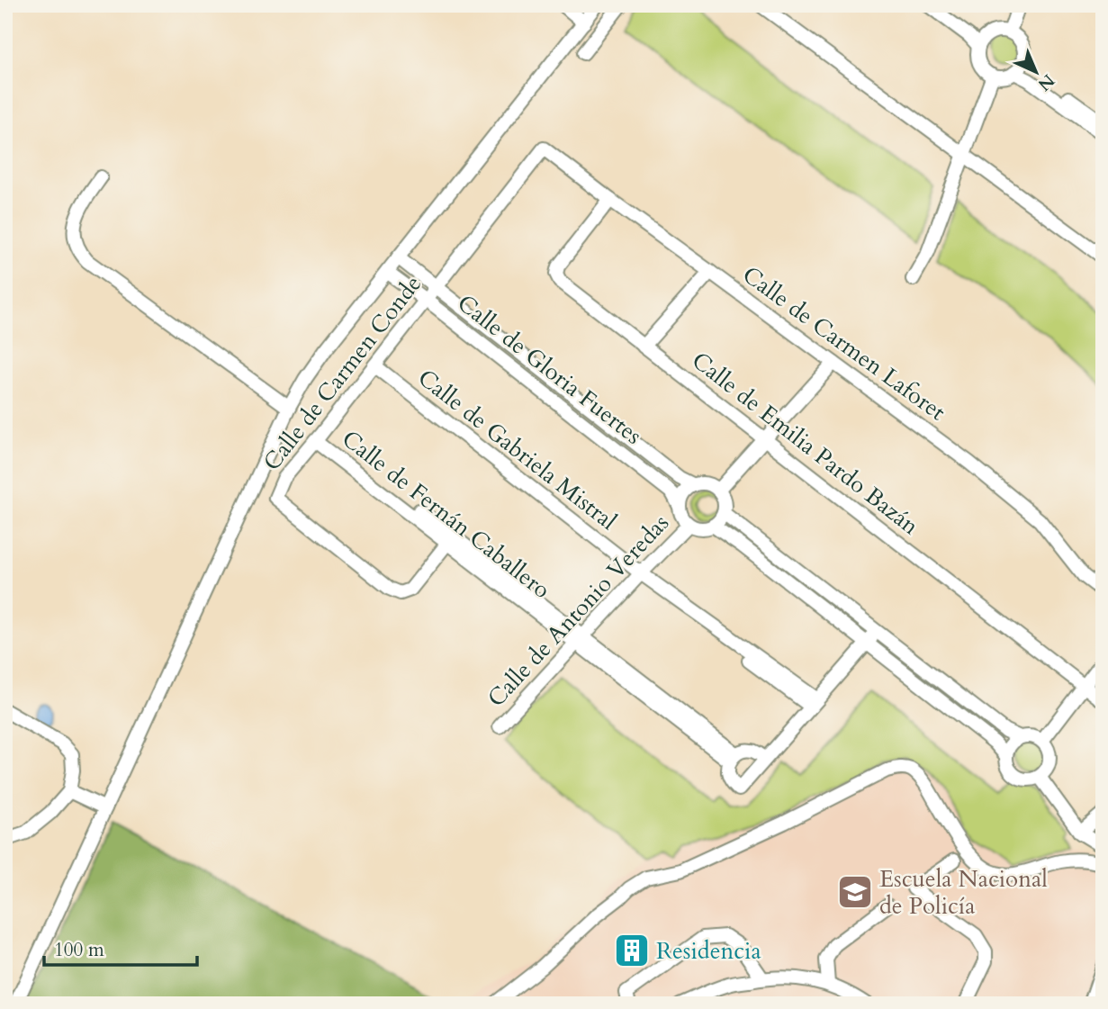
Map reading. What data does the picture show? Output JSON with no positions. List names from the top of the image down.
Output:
{
  "streets": {
    "street": [
      "Calle de Carmen Laforet",
      "Calle de Gloria Fuertes",
      "Calle de Carmen Conde",
      "Calle de Emilia Pardo Bazán",
      "Calle de Gabriela Mistral",
      "Calle de Fernán Caballero",
      "Calle de Antonio Veredas"
    ]
  },
  "crossings": [
    ["Calle de Carmen Laforet", "Calle de Carmen Conde"],
    ["Calle de Carmen Laforet", "Calle de Emilia Pardo Bazán"],
    ["Calle de Gloria Fuertes", "Calle de Carmen Conde"],
    ["Calle de Gloria Fuertes", "Calle de Antonio Veredas"],
    ["Calle de Carmen Conde", "Calle de Gabriela Mistral"],
    ["Calle de Carmen Conde", "Calle de Fernán Caballero"],
    ["Calle de Gabriela Mistral", "Calle de Antonio Veredas"],
    ["Calle de Fernán Caballero", "Calle de Antonio Veredas"]
  ],
  "places": {
    "school or university": ["Escuela Nacional de Policía"],
    "building": ["Residencia"]
  },
  "scale_bar": "100 m",
  "north": "bottom right"
}
